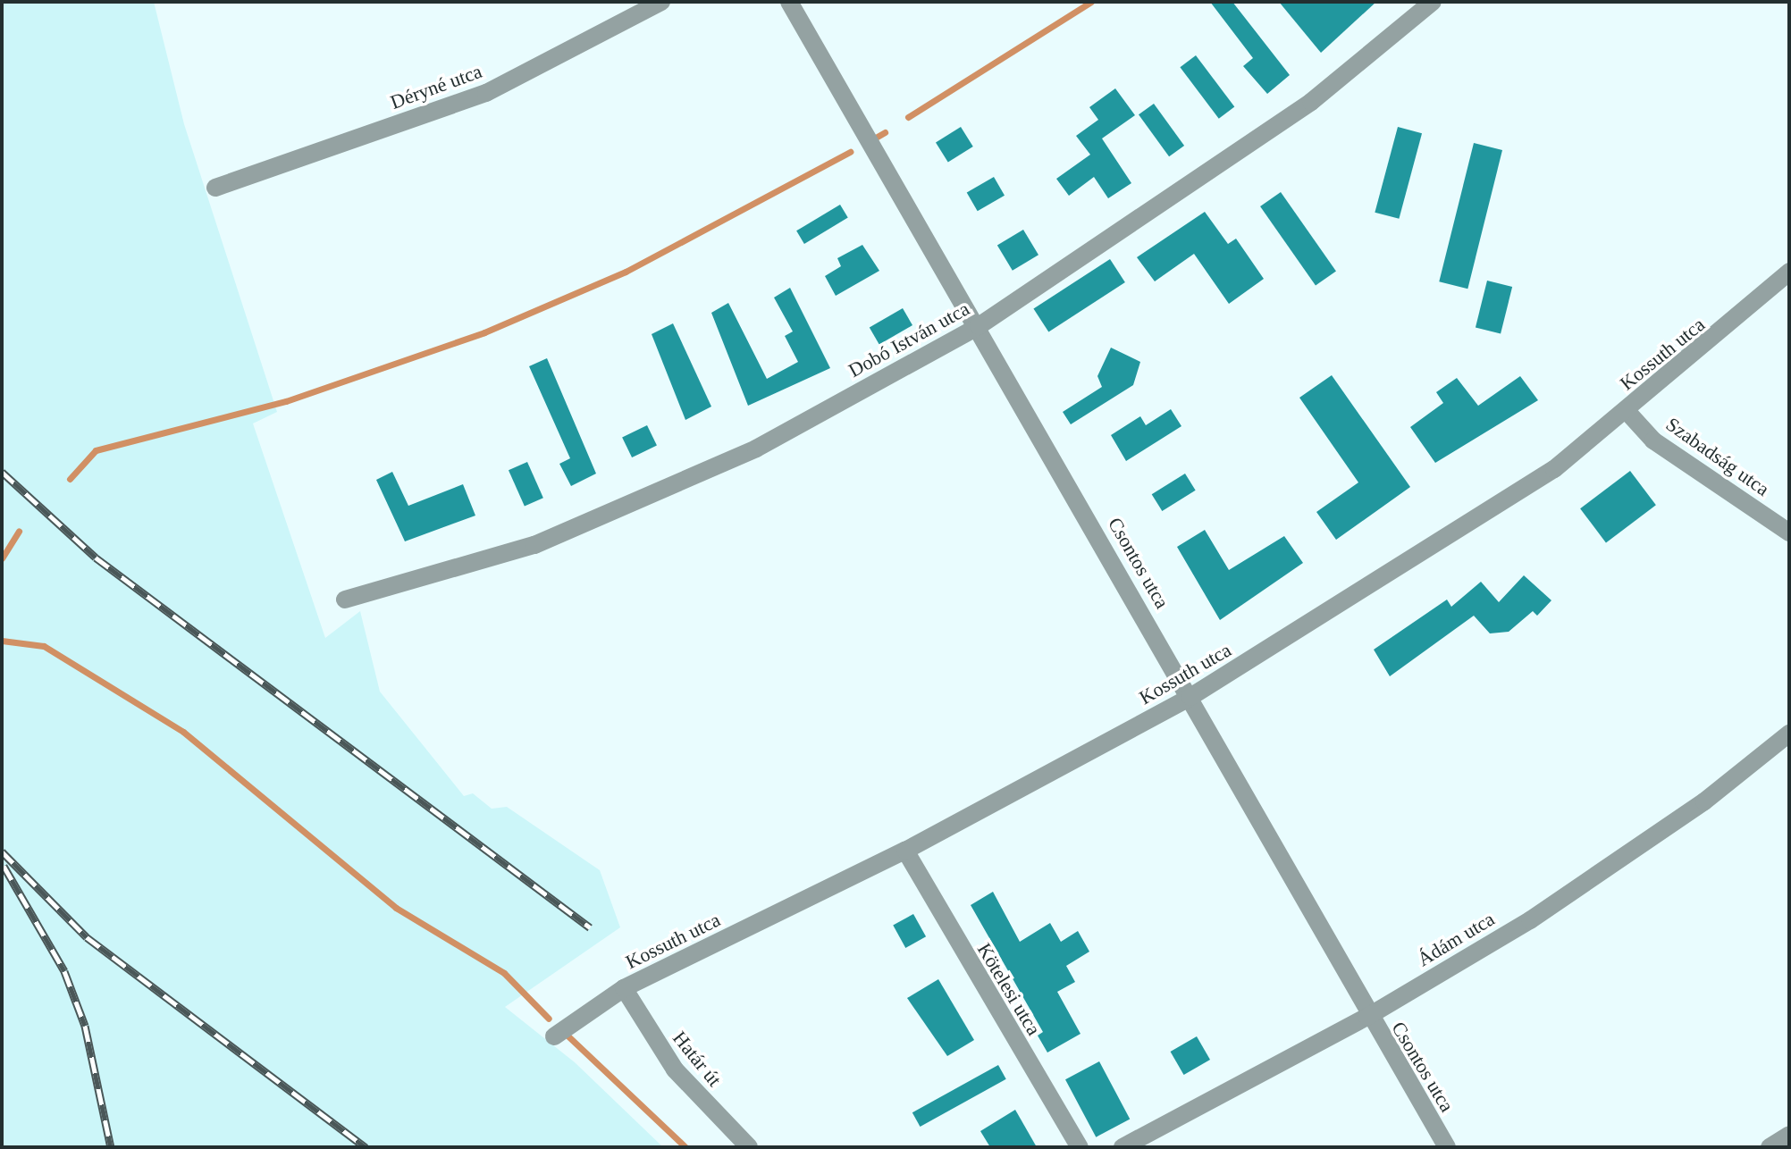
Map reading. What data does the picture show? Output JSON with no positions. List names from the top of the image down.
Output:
{
  "streets": {
    "street": [
      "Déryné utca",
      "Dobó István utca",
      "Kossuth utca",
      "Szabadság utca",
      "Csontos utca",
      "Ádám utca",
      "Kötelesi utca",
      "Határ út"
    ]
  },
  "crossings": [
    ["Dobó István utca", "Csontos utca"],
    ["Kossuth utca", "Szabadság utca"],
    ["Kossuth utca", "Csontos utca"],
    ["Kossuth utca", "Kötelesi utca"],
    ["Kossuth utca", "Határ út"],
    ["Csontos utca", "Ádám utca"]
  ]
}
